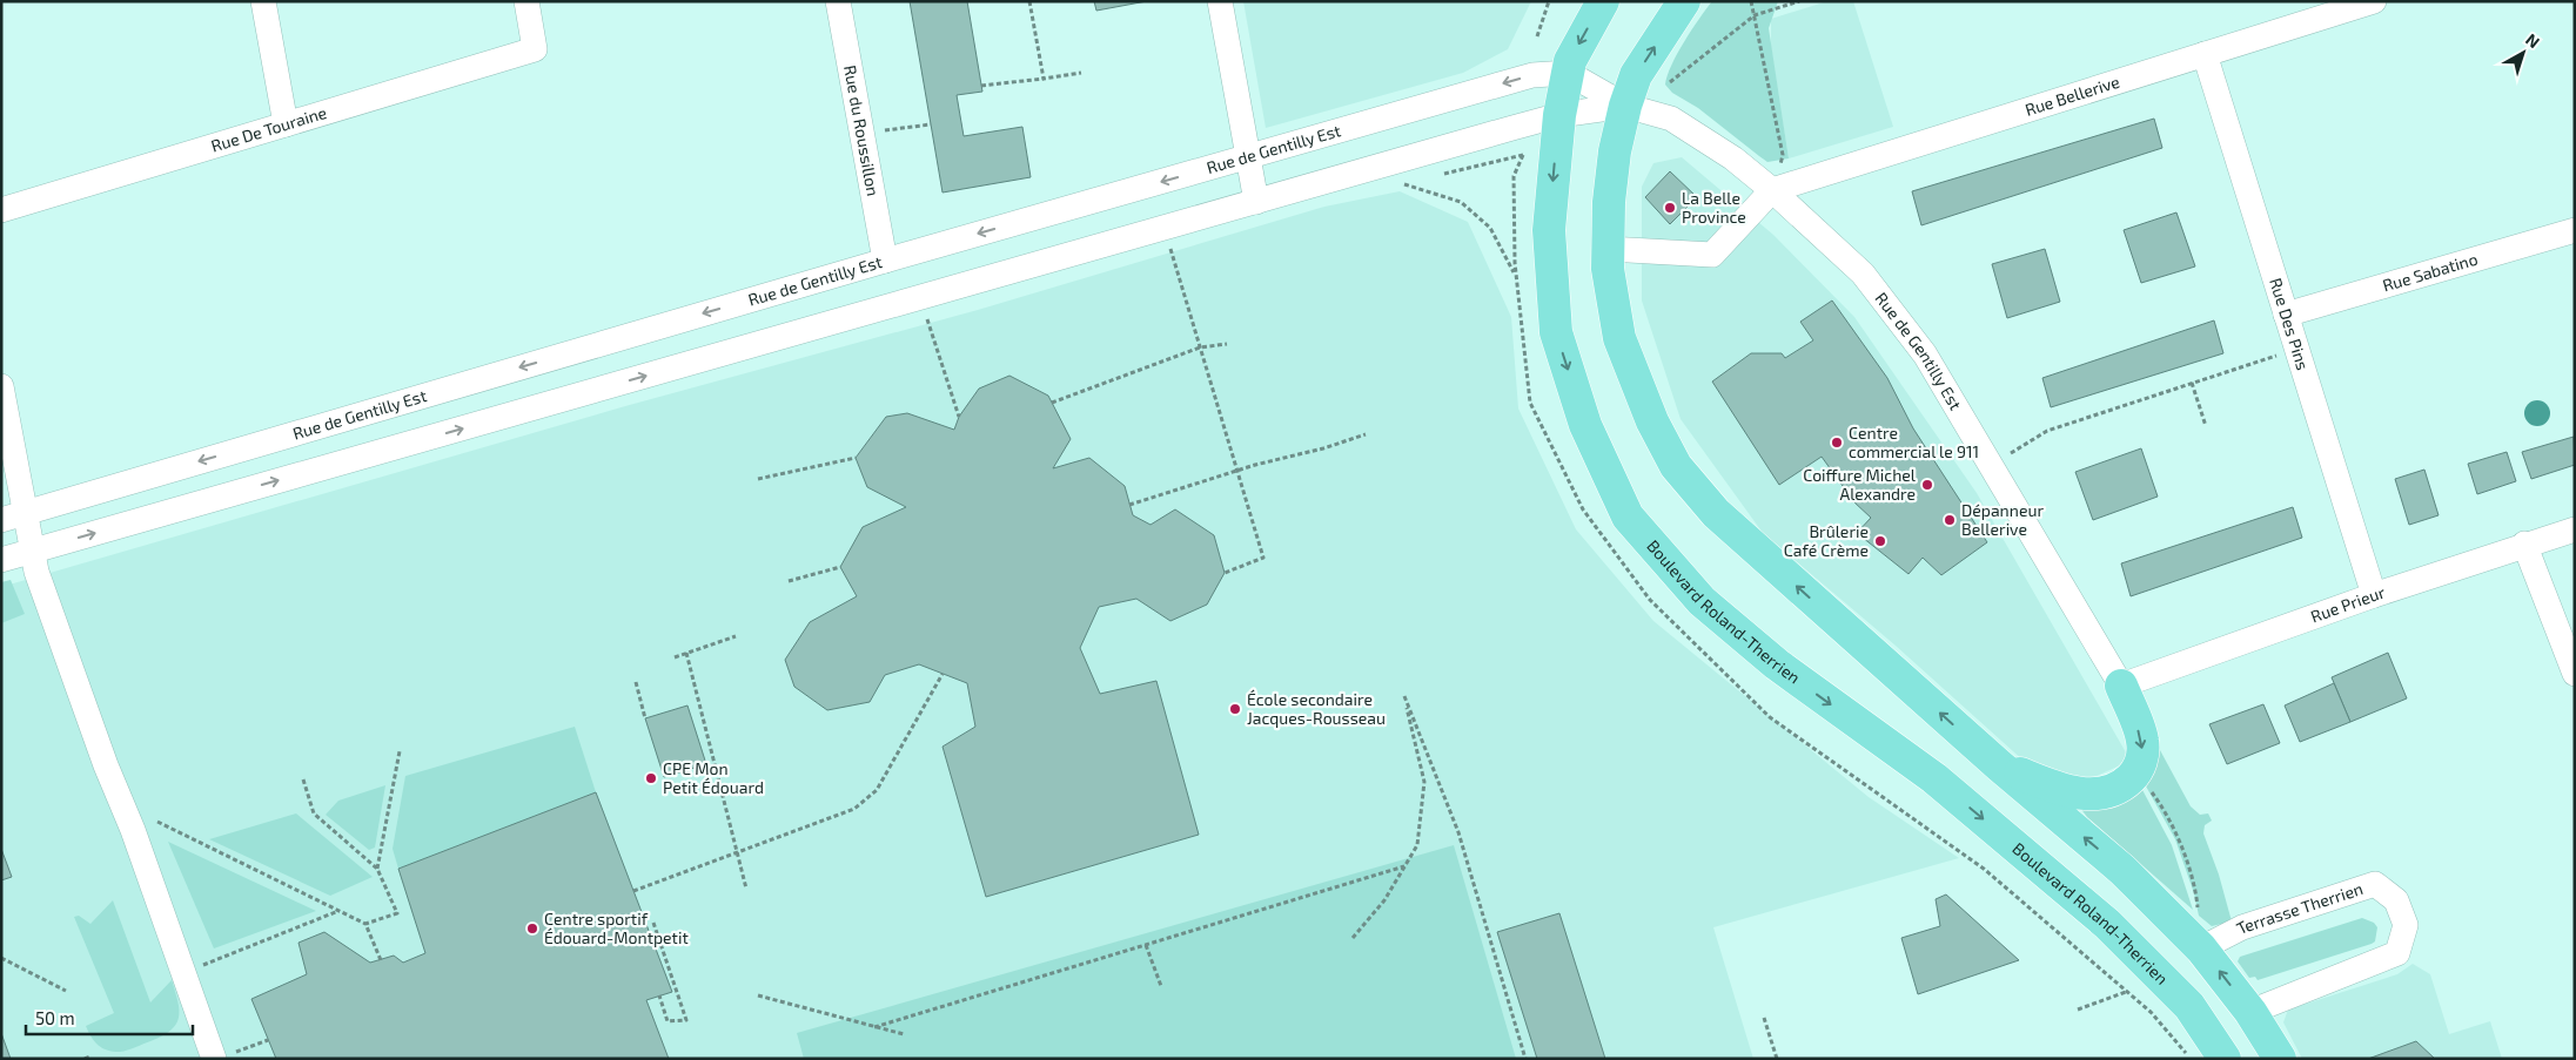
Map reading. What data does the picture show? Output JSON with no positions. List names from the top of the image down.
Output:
{
  "streets": {
    "main road": ["Boulevard Roland-Therrien"],
    "street": [
      "Rue Bellerive",
      "Rue De Touraine",
      "Rue du Roussillon",
      "Rue de Gentilly Est",
      "Rue Sabatino",
      "Rue Des Pins",
      "Rue Prieur",
      "Terrasse Therrien"
    ]
  },
  "crossings": [
    ["Rue Bellerive", "Rue de Gentilly Est"],
    ["Rue Bellerive", "Rue Des Pins"],
    ["Rue du Roussillon", "Rue de Gentilly Est"],
    ["Rue de Gentilly Est", "Rue Prieur"],
    ["Rue de Gentilly Est", "Boulevard Roland-Therrien"],
    ["Rue Sabatino", "Rue Des Pins"],
    ["Rue Des Pins", "Rue Prieur"]
  ],
  "places": [
    "La Belle Province",
    "Centre commercial le 911",
    "Coiffure Michel Alexandre",
    "Dépanneur Bellerive",
    "Brûlerie Café Crème",
    "École secondaire Jacques-Rousseau",
    "CPE Mon Petit Édouard",
    "Centre sportif Édouard-Montpetit"
  ],
  "scale_bar": "50 m",
  "north": "top right"
}
